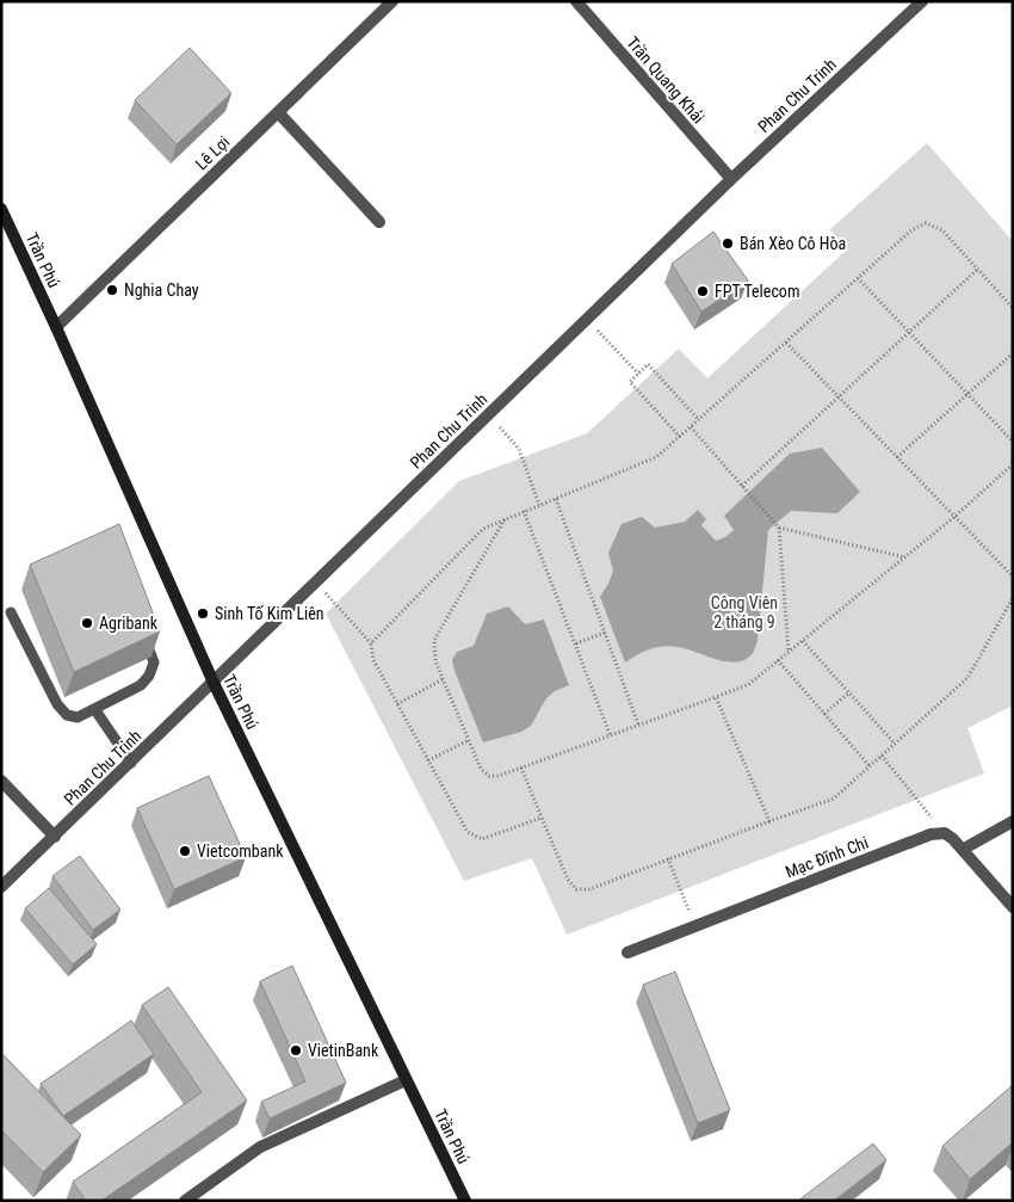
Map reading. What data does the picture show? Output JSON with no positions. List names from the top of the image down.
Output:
{
  "streets": {
    "street": [
      "Trần Quang Khải",
      "Phan Chu Trinh",
      "Lê Lợi",
      "Trần Phú",
      "Mạc Đĩnh Chi"
    ]
  },
  "crossings": [
    ["Trần Quang Khải", "Phan Chu Trinh"],
    ["Phan Chu Trinh", "Trần Phú"],
    ["Lê Lợi", "Trần Phú"]
  ],
  "parks": ["Công Viên 2 tháng 9"],
  "places": [
    "Bán Xèo Cô Hòa",
    "Nghia Chay",
    "FPT Telecom",
    "Sinh Tố Kim Liên",
    "Agribank",
    "Vietcombank",
    "VietinBank"
  ]
}
